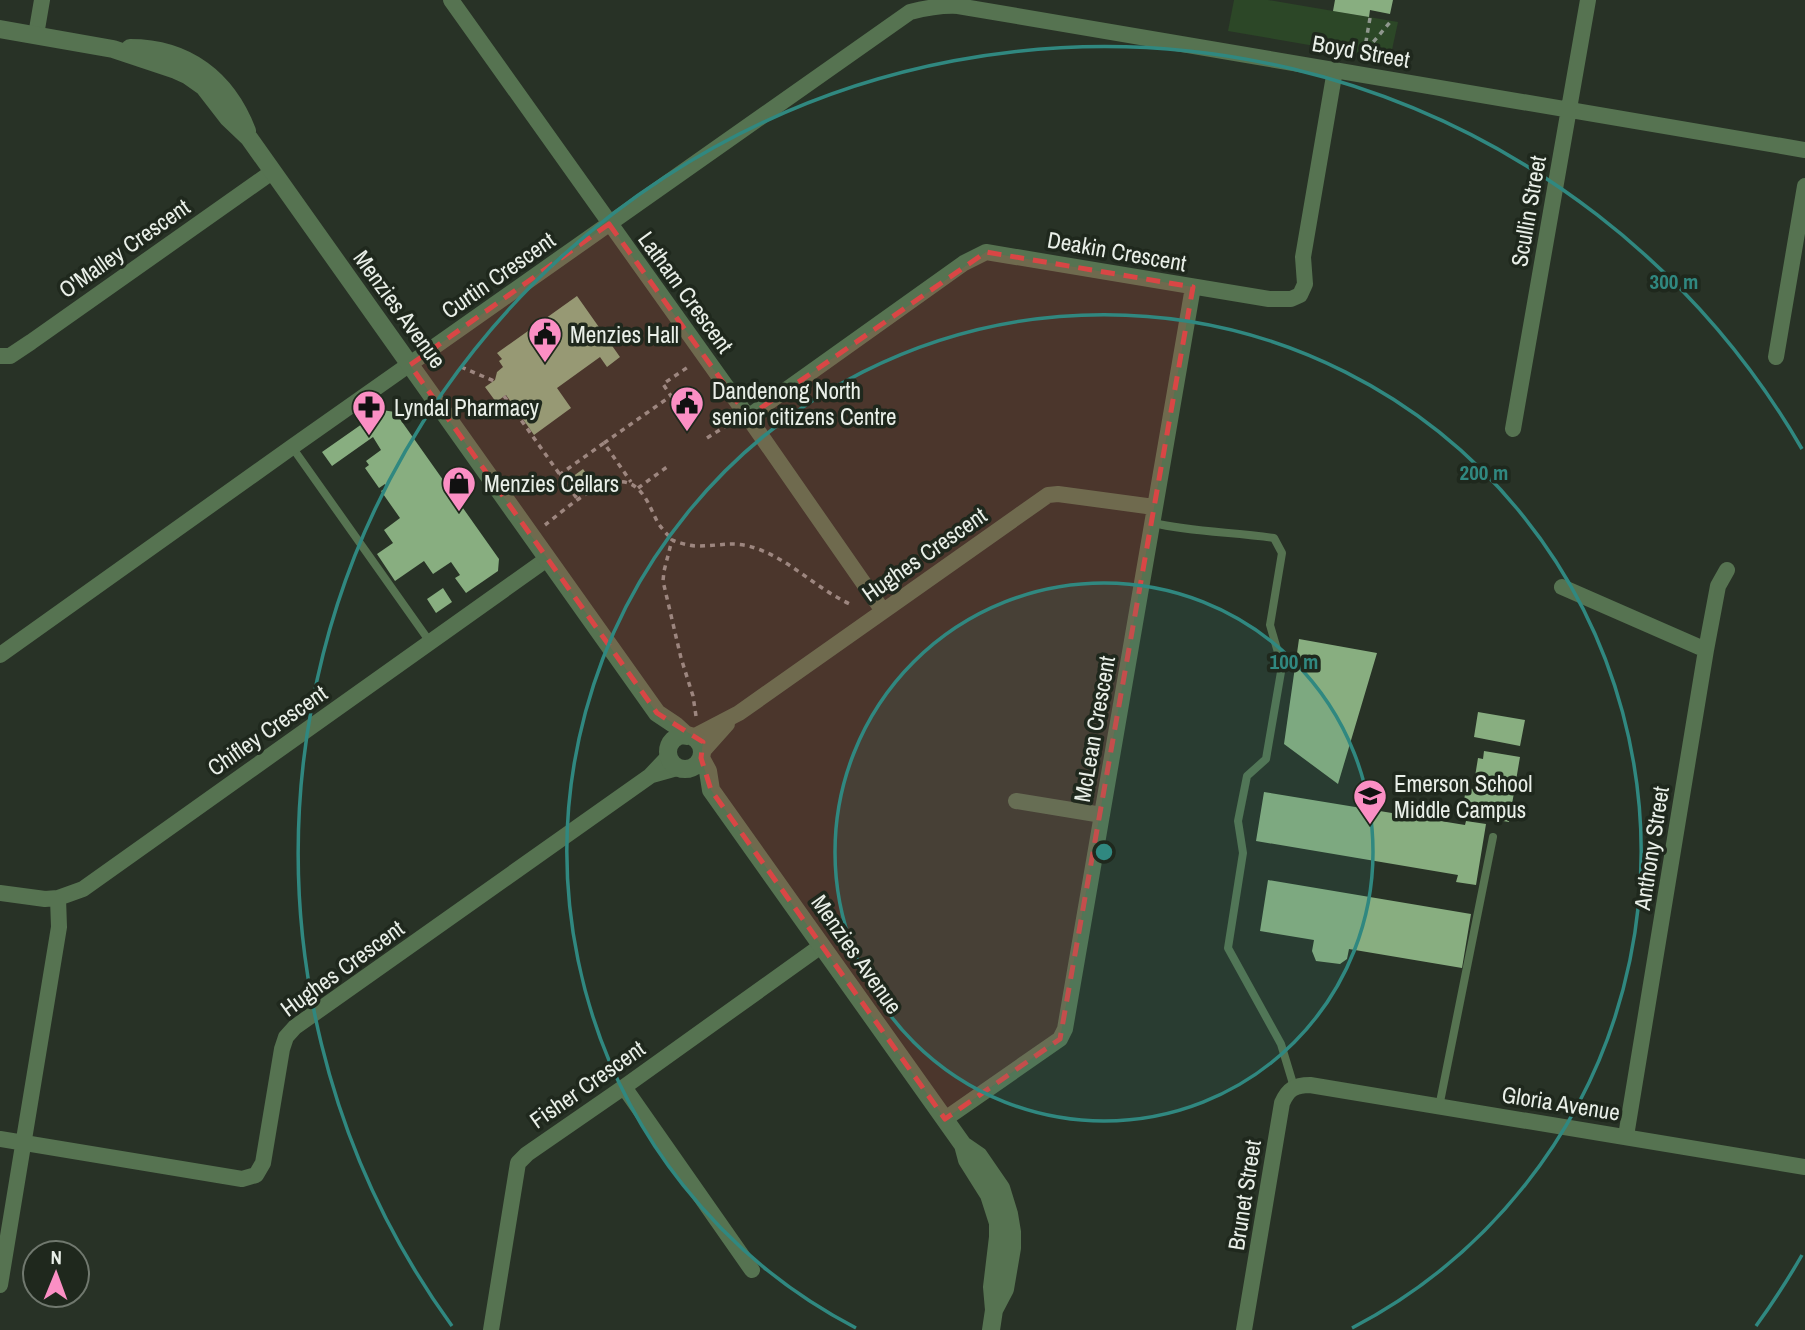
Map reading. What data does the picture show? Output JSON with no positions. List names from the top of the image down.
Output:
{
  "streets": {
    "street": [
      "Boyd Street",
      "Scullin Street",
      "O'Malley Crescent",
      "Deakin Crescent",
      "Curtin Crescent",
      "Latham Crescent",
      "Menzies Avenue",
      "Hughes Crescent",
      "McLean Crescent",
      "Chifley Crescent",
      "Anthony Street",
      "Fisher Crescent",
      "Gloria Avenue",
      "Brunet Street"
    ]
  },
  "crossings": [
    ["Boyd Street", "Scullin Street"],
    ["Boyd Street", "Deakin Crescent"],
    ["Boyd Street", "Curtin Crescent"],
    ["O'Malley Crescent", "Menzies Avenue"],
    ["Deakin Crescent", "Latham Crescent"],
    ["Deakin Crescent", "McLean Crescent"],
    ["Curtin Crescent", "Latham Crescent"],
    ["Curtin Crescent", "Menzies Avenue"],
    ["Latham Crescent", "Hughes Crescent"],
    ["Menzies Avenue", "Hughes Crescent"],
    ["Menzies Avenue", "McLean Crescent"],
    ["Menzies Avenue", "Chifley Crescent"],
    ["Menzies Avenue", "Fisher Crescent"],
    ["Hughes Crescent", "McLean Crescent"],
    ["Anthony Street", "Gloria Avenue"],
    ["Gloria Avenue", "Brunet Street"]
  ],
  "places": {
    "public building": ["Menzies Hall", "Dandenong North senior citizens Centre"],
    "pharmacy": ["Lyndal Pharmacy"],
    "shop": ["Menzies Cellars"],
    "school or university": ["Emerson School Middle Campus"]
  },
  "north": "top",
  "rings": ["300 m", "200 m", "100 m"]
}
